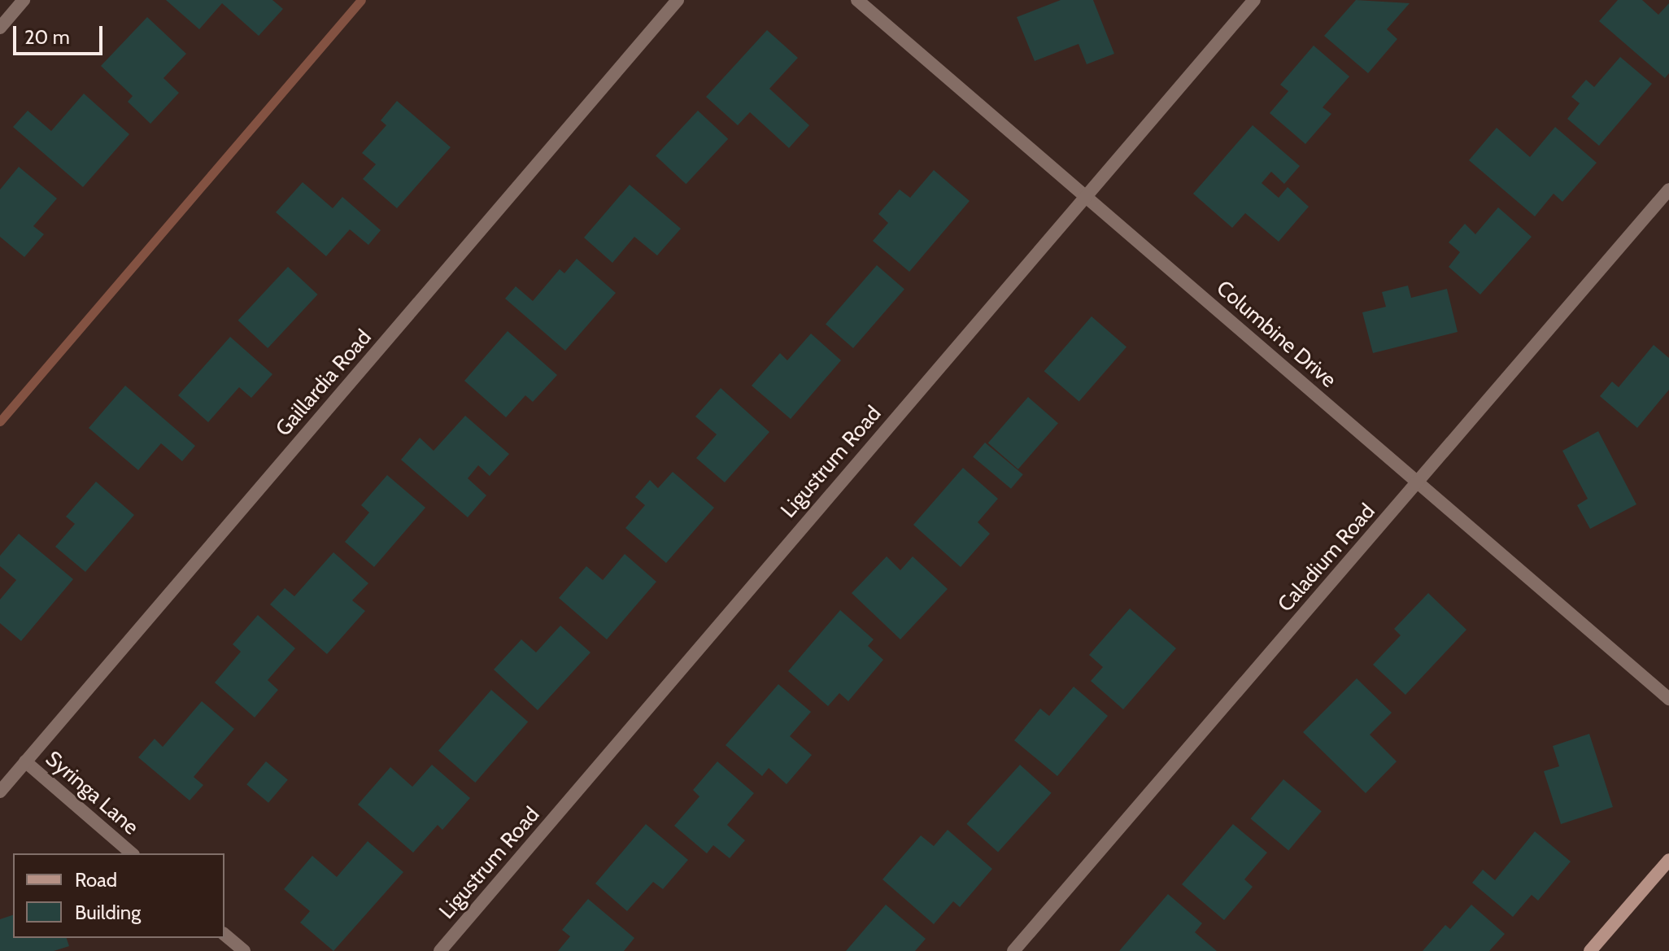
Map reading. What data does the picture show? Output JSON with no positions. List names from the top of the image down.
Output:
{
  "streets": {
    "street": [
      "Columbine Drive",
      "Gaillardia Road",
      "Ligustrum Road",
      "Caladium Road",
      "Syringa Lane"
    ]
  },
  "crossings": [
    ["Columbine Drive", "Ligustrum Road"],
    ["Columbine Drive", "Caladium Road"],
    ["Gaillardia Road", "Syringa Lane"]
  ],
  "legend": ["Road", "Building"],
  "scale_bar": "20 m"
}
